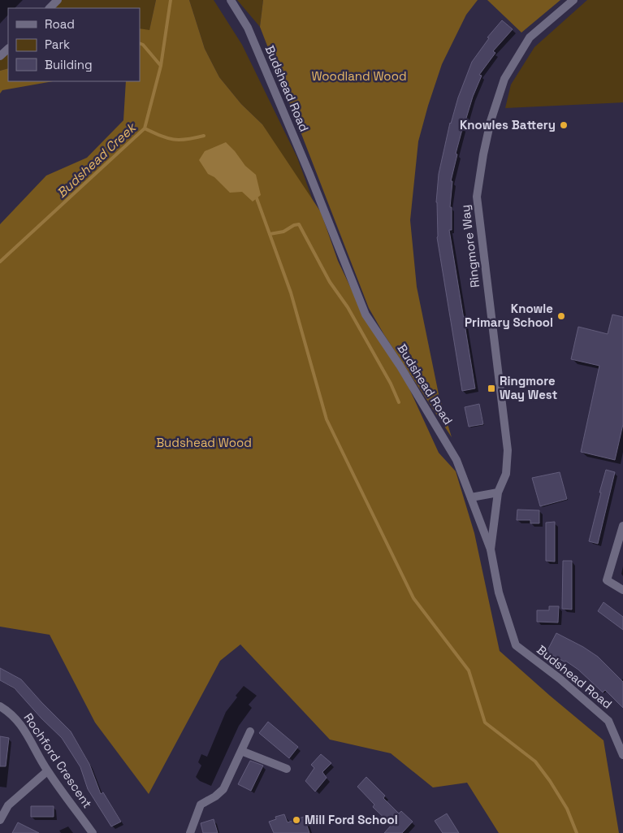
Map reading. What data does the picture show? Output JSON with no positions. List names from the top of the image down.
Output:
{
  "streets": {
    "street": ["Budshead Road", "Ringmore Way", "Rochford Crescent"]
  },
  "crossings": [
    ["Budshead Road", "Ringmore Way"]
  ],
  "water": ["Budshead Creek"],
  "parks": ["Woodland Wood", "Budshead Wood"],
  "places": {
    "other": ["Knowles Battery", "Knowle Primary School", "Mill Ford School"],
    "transit": ["Ringmore Way West"]
  },
  "legend": ["Road", "Park", "Building"]
}
